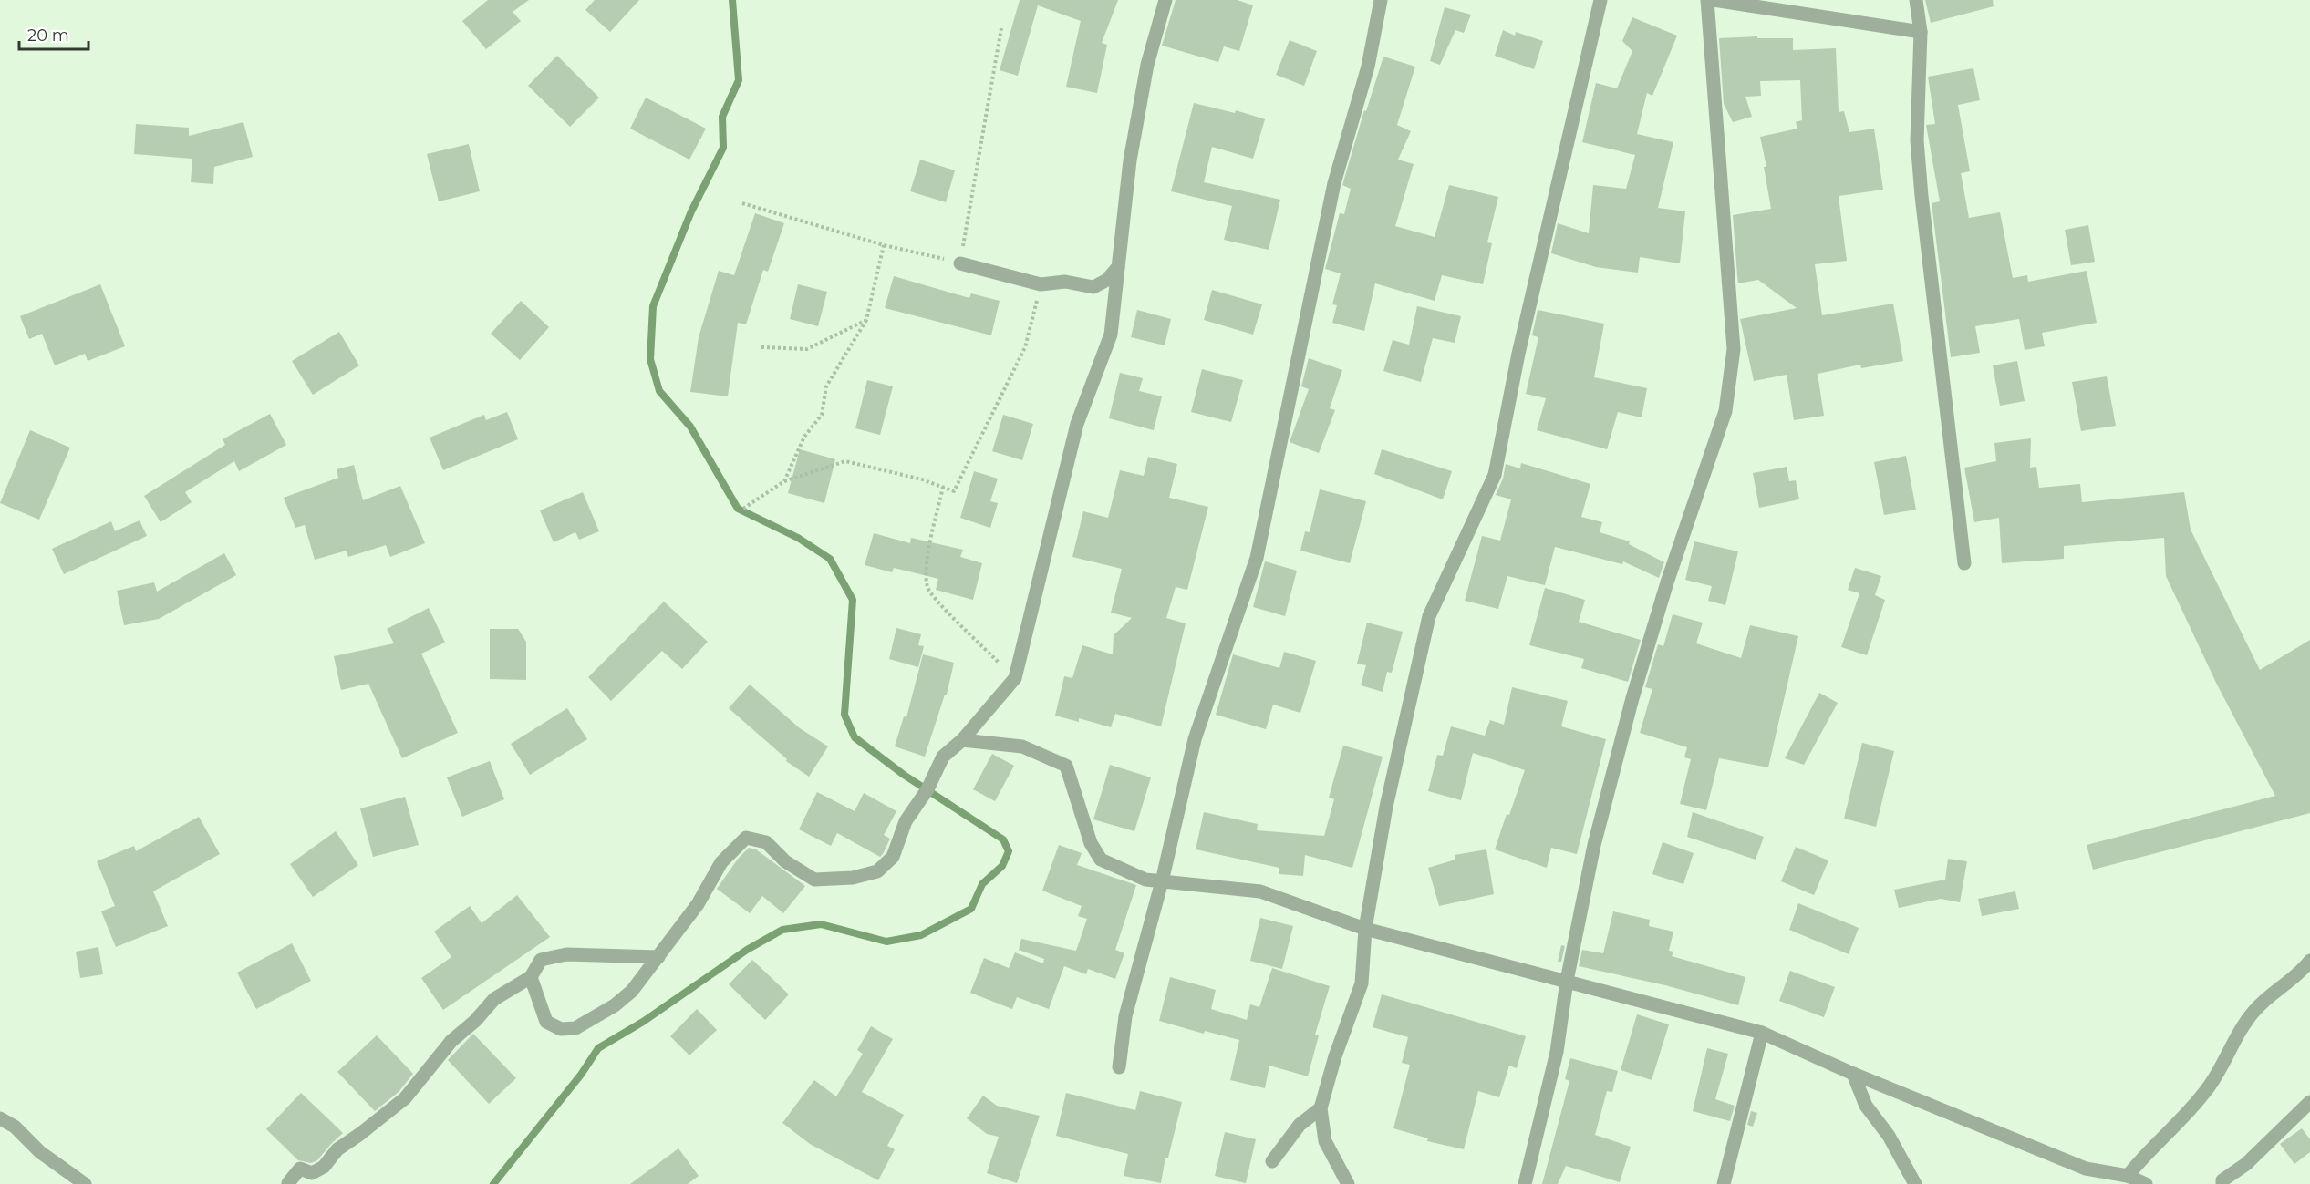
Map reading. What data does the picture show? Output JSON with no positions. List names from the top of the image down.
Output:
{
  "scale_bar": "20 m"
}
